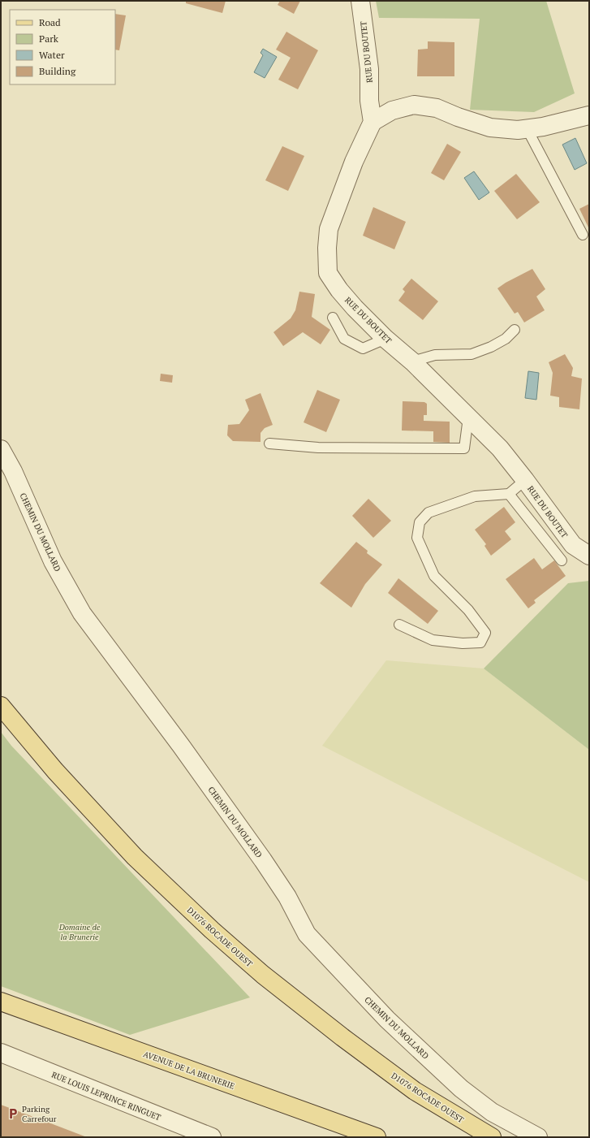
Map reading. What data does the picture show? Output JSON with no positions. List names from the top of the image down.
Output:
{
  "streets": {
    "main road": ["D1076 ROCADE OUEST", "AVENUE DE LA BRUNERIE"],
    "street": ["RUE DU BOUTET", "CHEMIN DU MOLLARD", "RUE LOUIS LEPRINCE RINGUET"]
  },
  "parks": ["Domaine de la Brunerie"],
  "places": {
    "parking": ["Parking Carrefour"]
  },
  "legend": [
    "Road",
    "Park",
    "Water",
    "Building"
  ]
}
